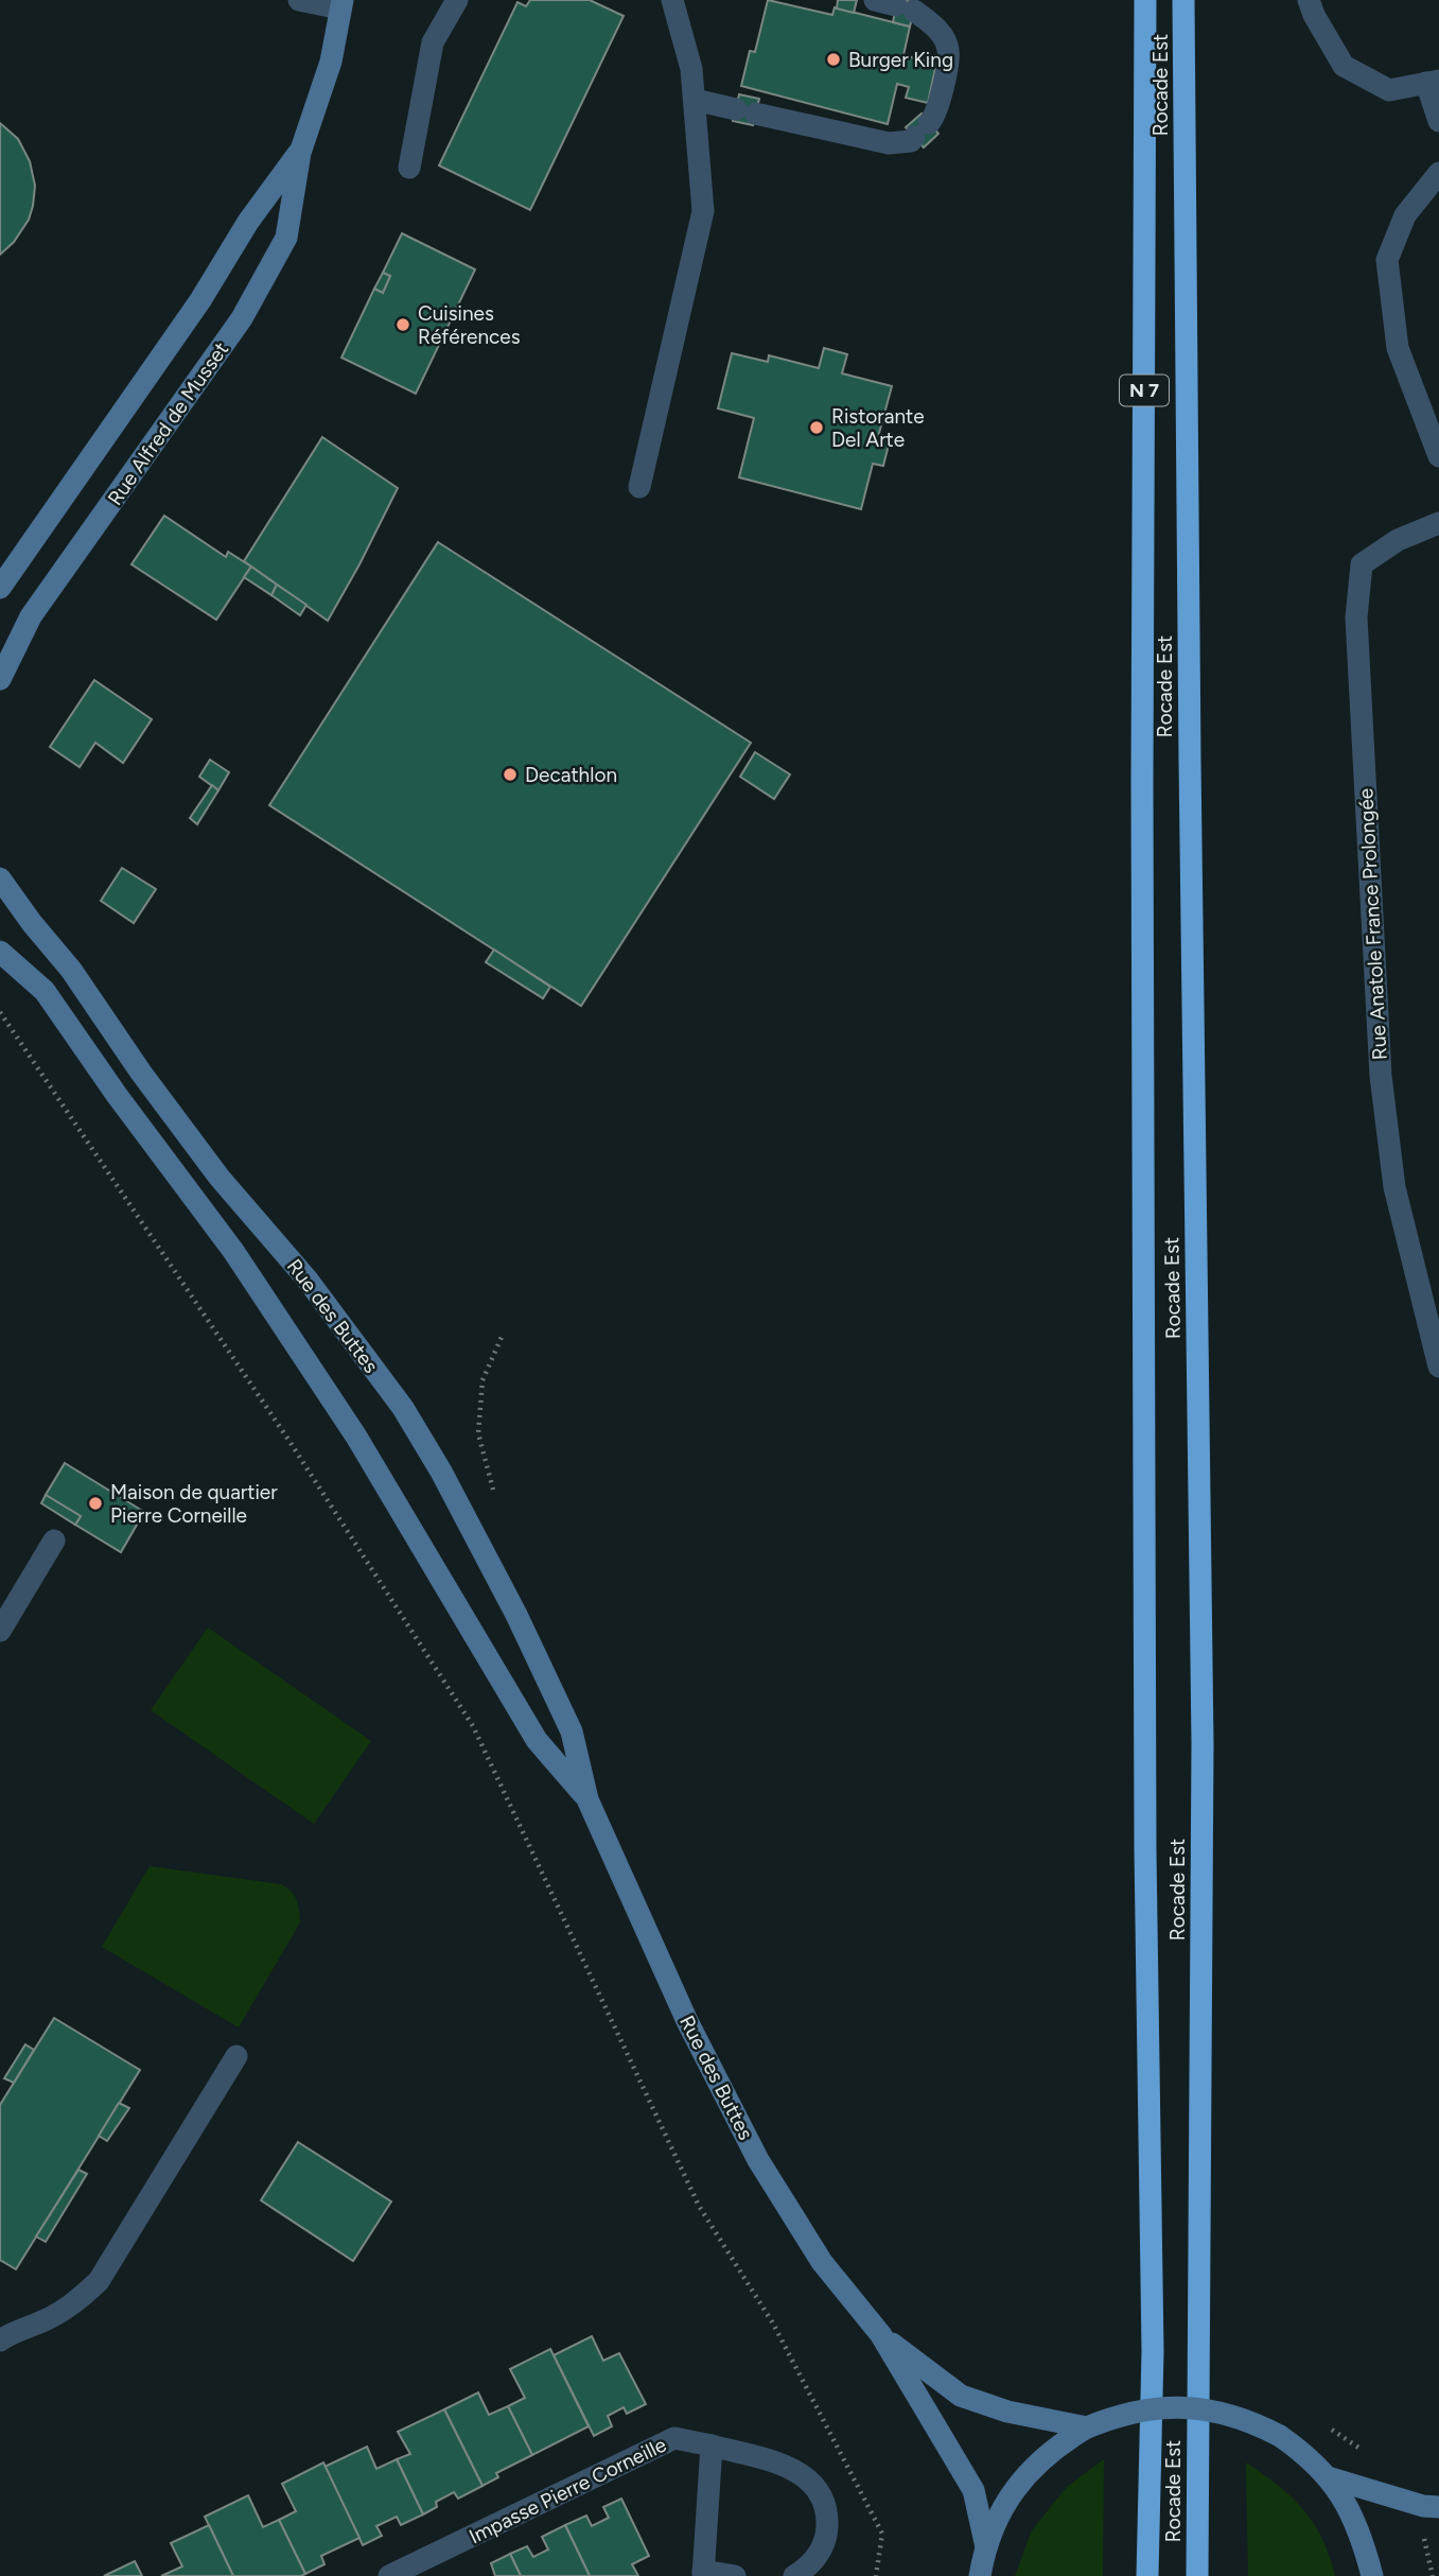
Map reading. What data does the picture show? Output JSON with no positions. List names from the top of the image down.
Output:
{
  "streets": {
    "highway": ["Rocade Est", "N 7"],
    "street": [
      "Rue Alfred de Musset",
      "Rue Anatole France Prolongée",
      "Rue des Buttes",
      "Impasse Pierre Corneille"
    ]
  },
  "places": [
    "Burger King",
    "Cuisines Références",
    "Ristorante Del Arte",
    "Decathlon",
    "Maison de quartier Pierre Corneille"
  ]
}
